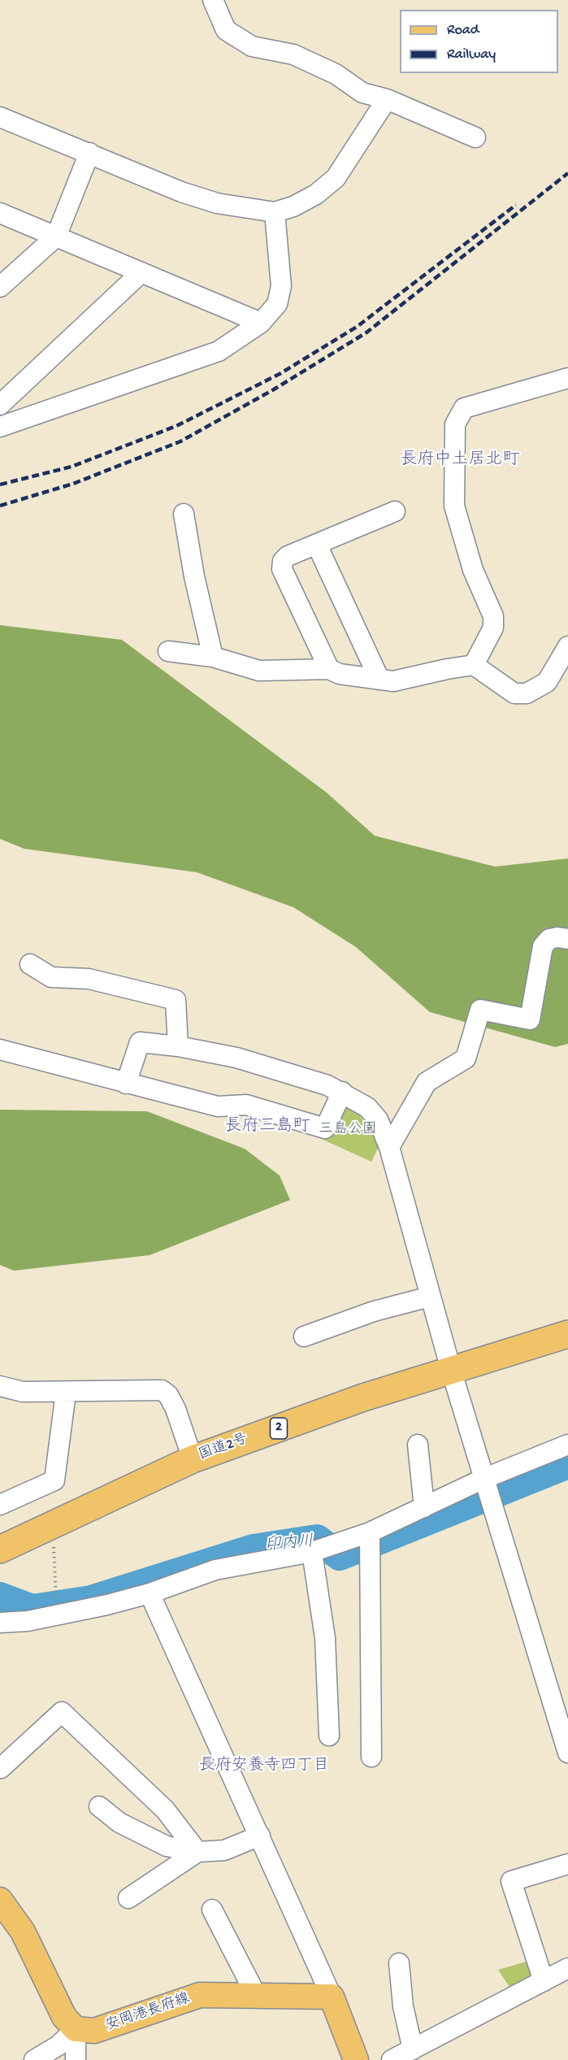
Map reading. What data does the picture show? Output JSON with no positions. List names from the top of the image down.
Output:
{
  "streets": {
    "highway": ["2", "国道2号"],
    "main road": ["安岡港長府線"]
  },
  "districts": ["長府中土居北町", "長府三島町", "長府安養寺四丁目"],
  "water": ["印内川"],
  "parks": ["三島公園"],
  "legend": ["Road", "Railway"]
}
